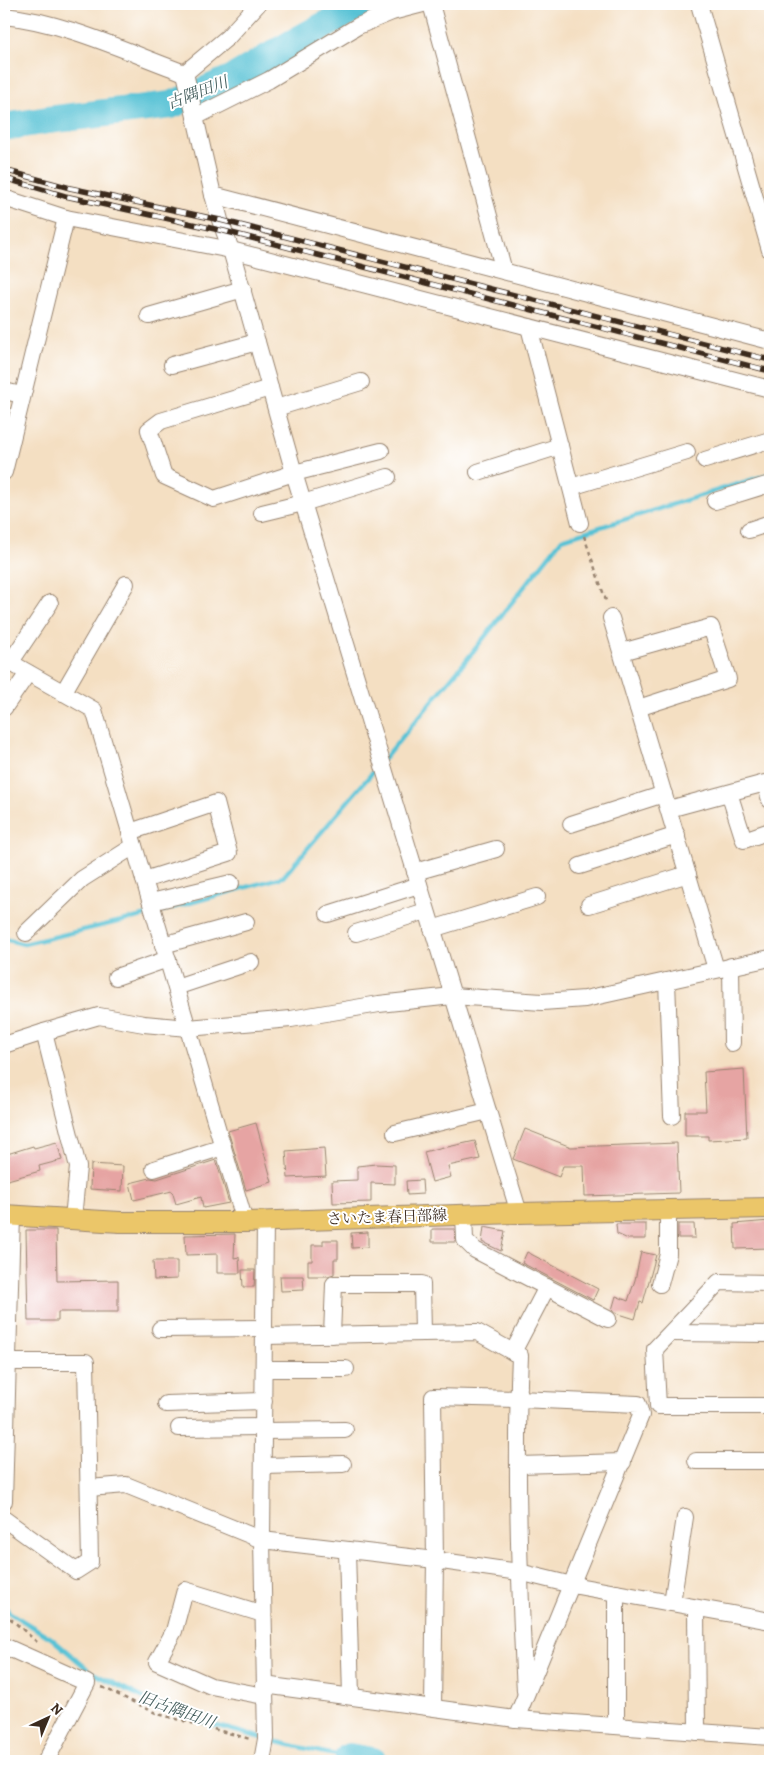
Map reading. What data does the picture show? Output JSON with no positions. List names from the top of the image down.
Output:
{
  "streets": {
    "main road": ["さいたま春日部線"]
  },
  "water": ["古隅田川", "旧古隅田川"],
  "north": "top right"
}
